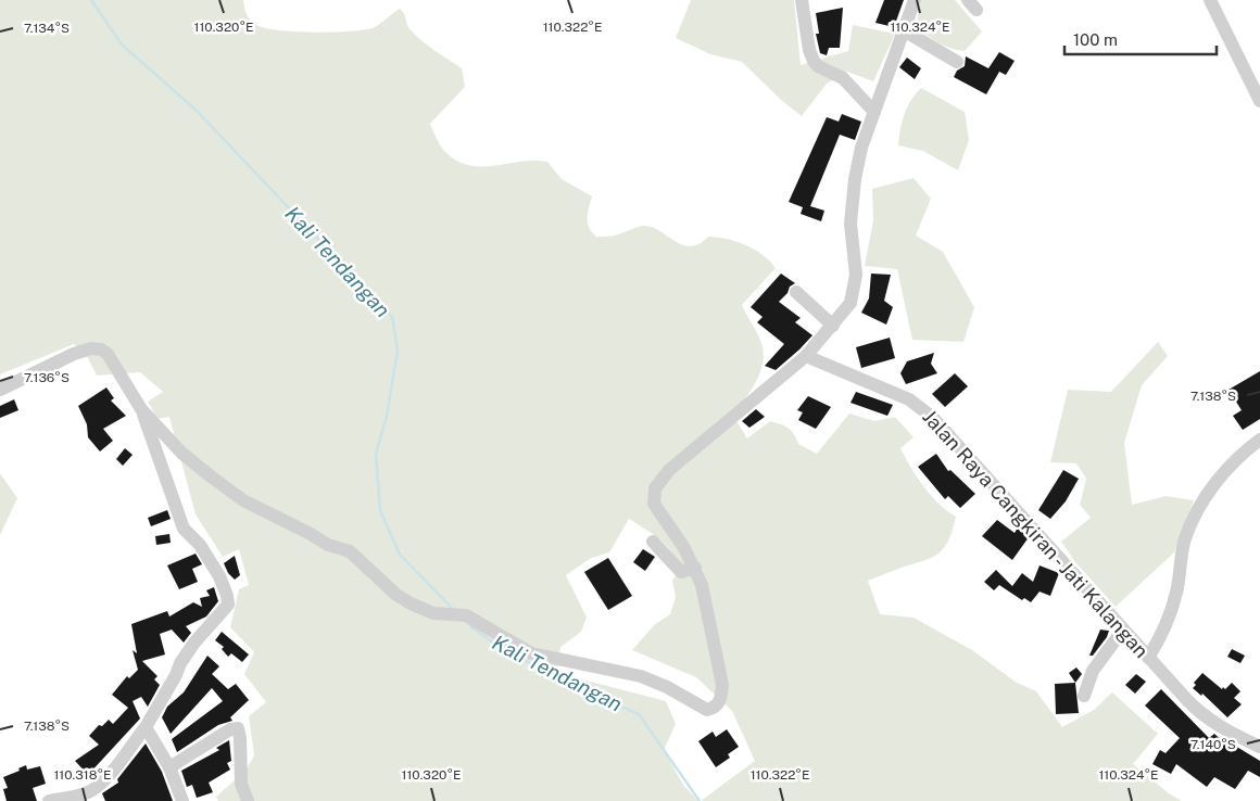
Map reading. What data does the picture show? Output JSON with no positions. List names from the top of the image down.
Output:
{
  "streets": {
    "street": ["Jalan Raya Cangkiran - Jati Kalangan"]
  },
  "water": ["Kali Tendangan"],
  "scale_bar": "100 m",
  "coordinates": [
    "110.320°E",
    "110.324°E",
    "110.322°E",
    "7.134°S",
    "7.136°S",
    "7.138°S",
    "7.140°S",
    "110.318°E"
  ]
}
